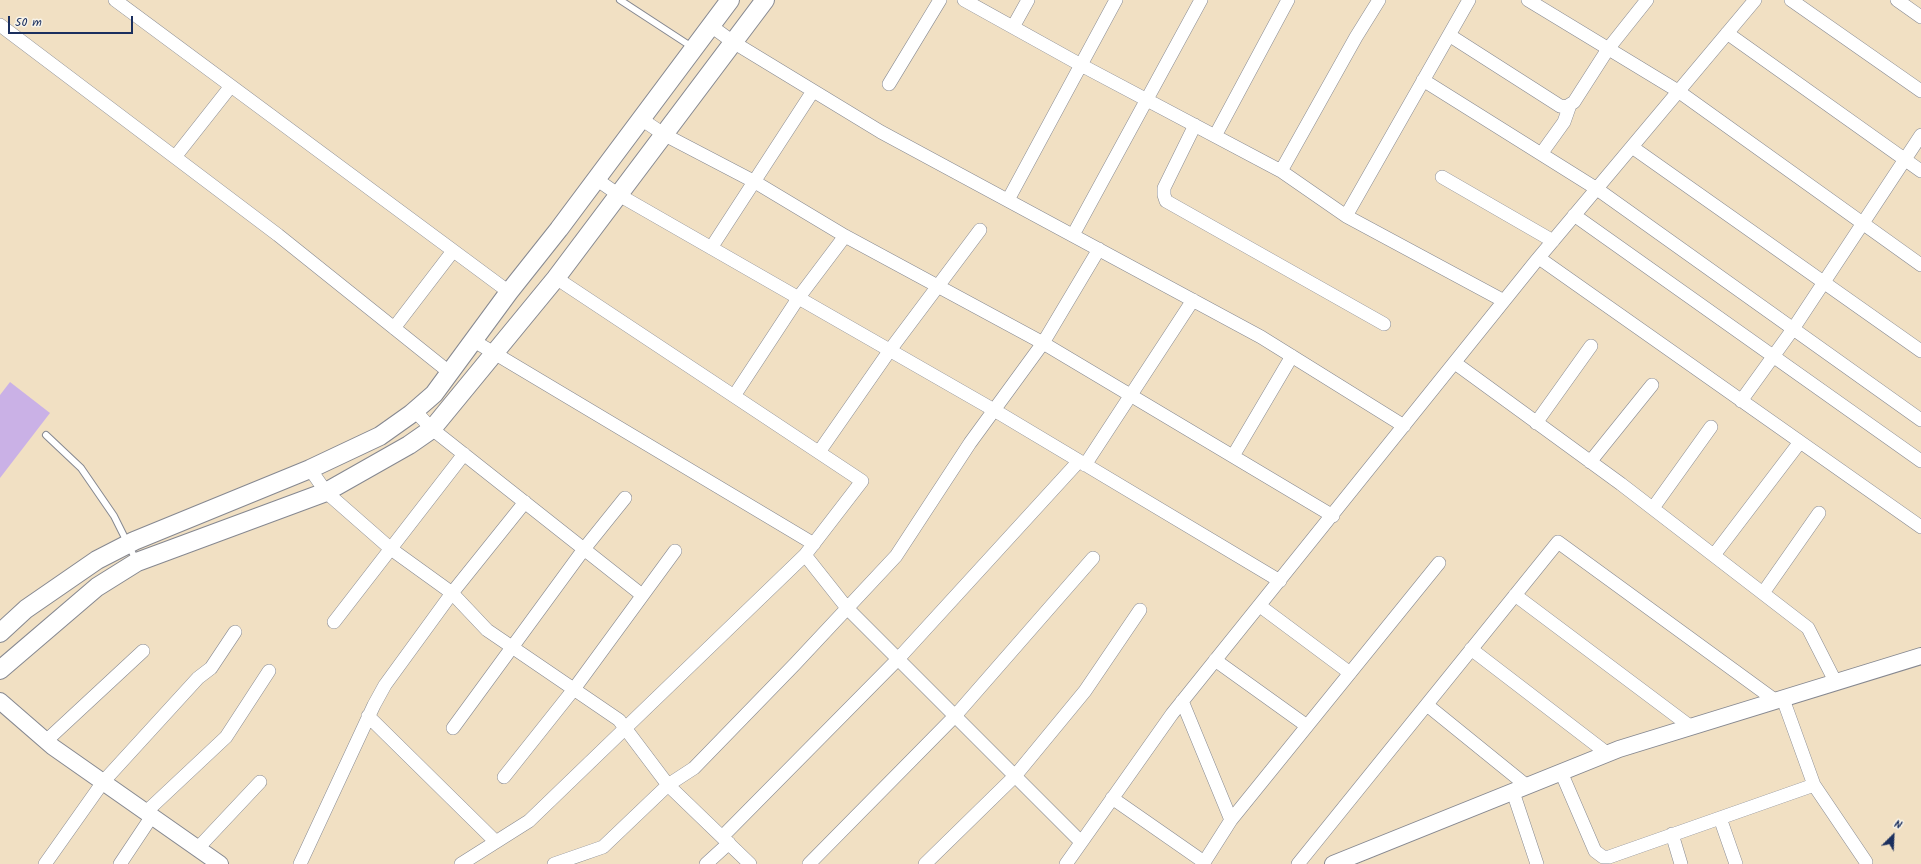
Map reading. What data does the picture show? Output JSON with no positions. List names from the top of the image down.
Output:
{
  "scale_bar": "50 m",
  "north": "top right"
}
